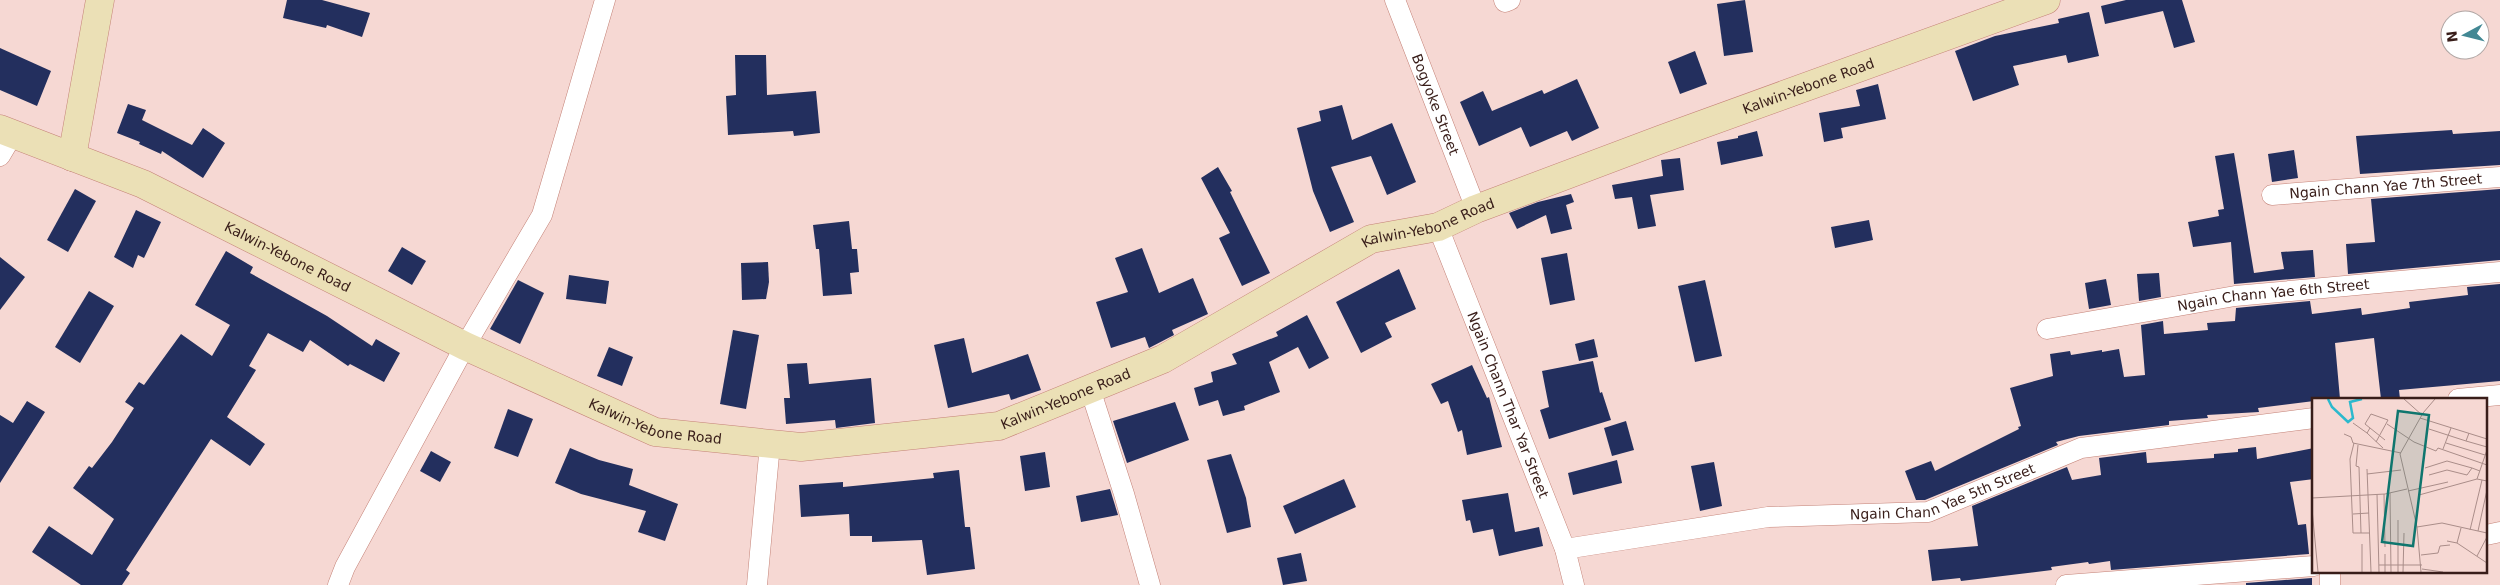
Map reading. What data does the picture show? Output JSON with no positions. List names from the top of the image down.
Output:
{
  "streets": {
    "street": [
      "Kalwin-Yebone Road",
      "Bogyoke Street",
      "Ngain Chann Yae 7th Street",
      "Ngain Chann Yae 6th Street",
      "Ngain Chann Thar Yar Street",
      "Ngain Chann Yae 5th Street"
    ]
  },
  "crossings": [
    ["Kalwin-Yebone Road", "Bogyoke Street"],
    ["Kalwin-Yebone Road", "Ngain Chann Thar Yar Street"],
    ["Ngain Chann Thar Yar Street", "Ngain Chann Yae 5th Street"]
  ],
  "north": "left"
}
